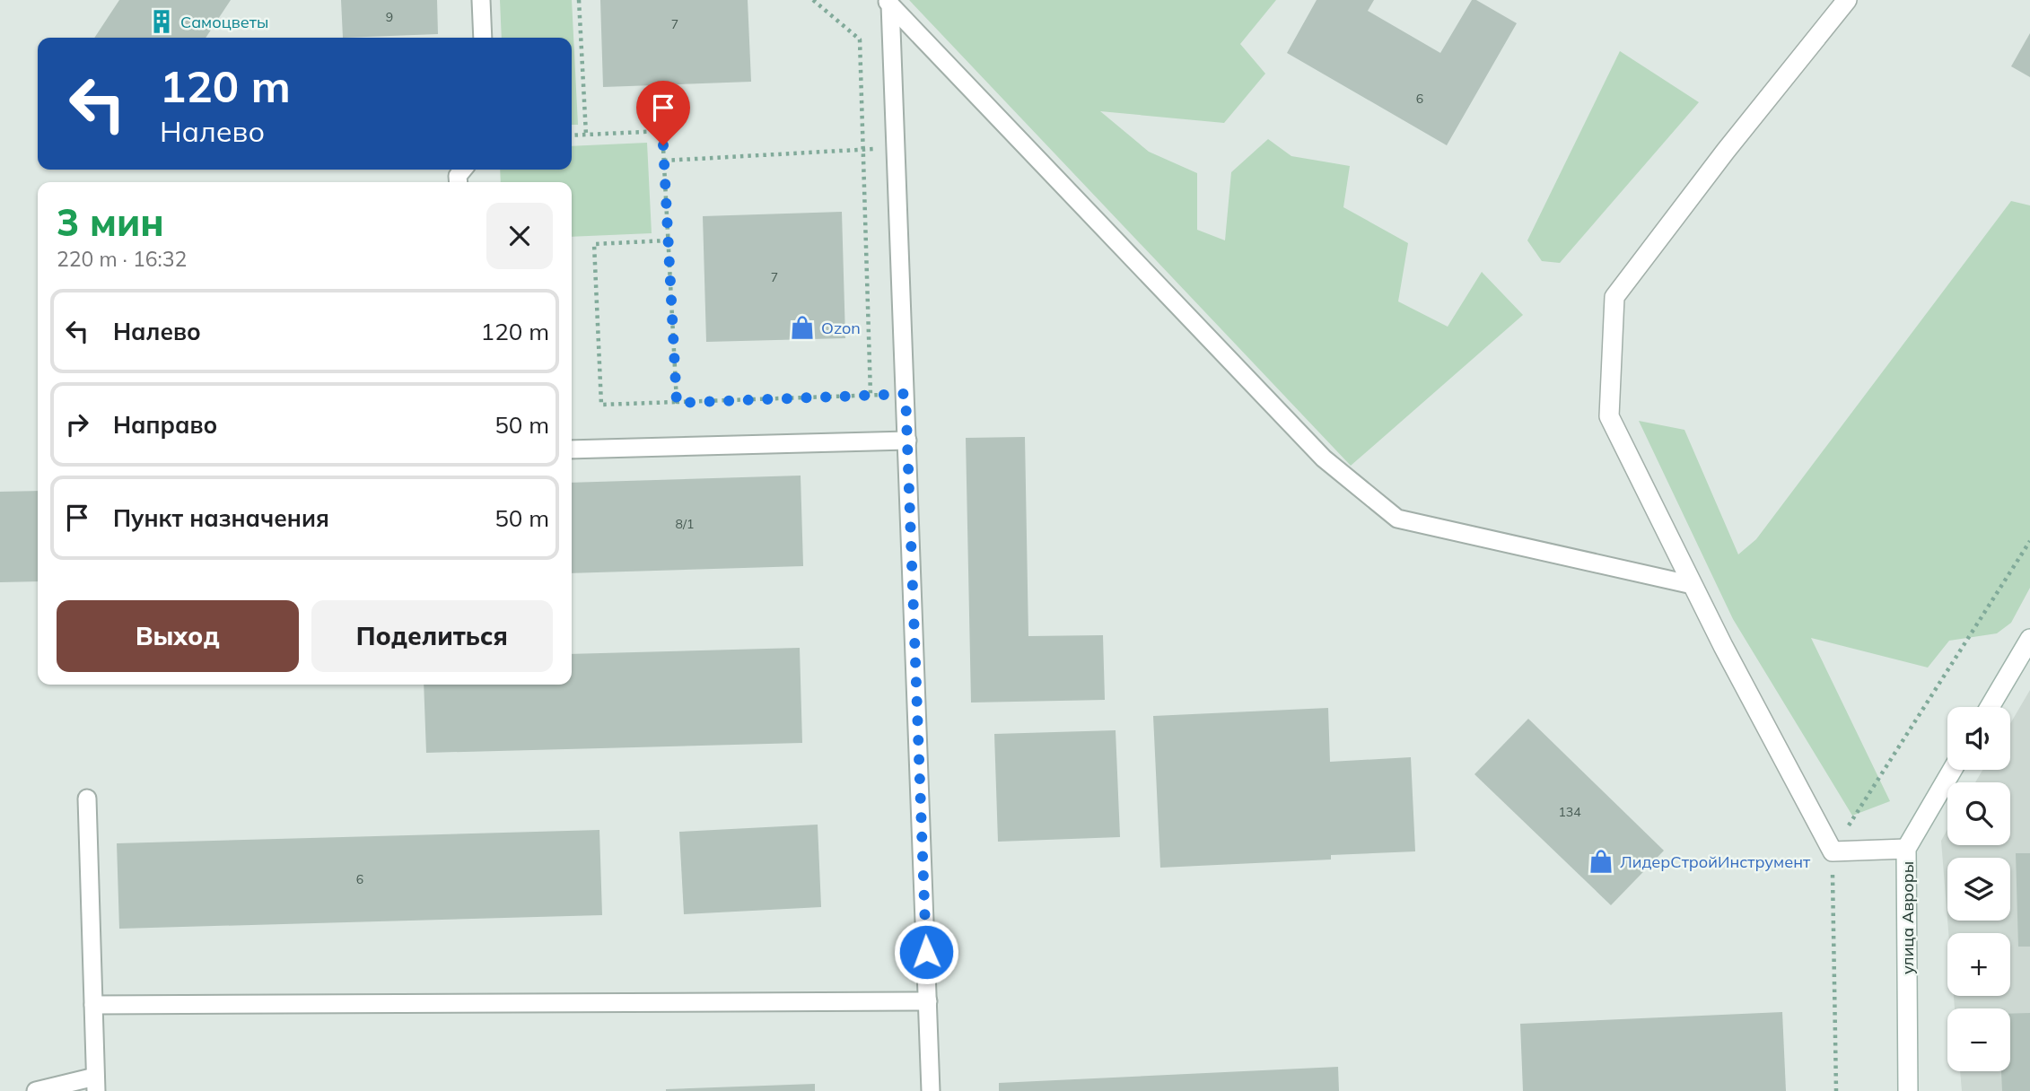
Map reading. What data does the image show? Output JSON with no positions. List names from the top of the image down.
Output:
{
  "streets": {
    "street": ["улица Авроры"]
  },
  "places": {
    "building": ["Самоцветы"],
    "shop": ["Ozon", "ЛидерСтройИнструмент"]
  },
  "house_numbers": [
    "9",
    "7",
    "6",
    "7",
    "8/1",
    "134",
    "6"
  ],
  "page": {
    "turn": ["120 m", "Налево"],
    "heading": ["3 мин", "220 m · 16:32"],
    "list": [
      {
        "name": "Налево",
        "value": "120 m"
      },
      {
        "name": "Направо",
        "value": "50 m"
      },
      {
        "name": "Пункт назначения",
        "value": "50 m"
      }
    ],
    "buttons": ["Выход", "Поделиться"],
    "map_buttons": ["+", "−"]
  }
}
